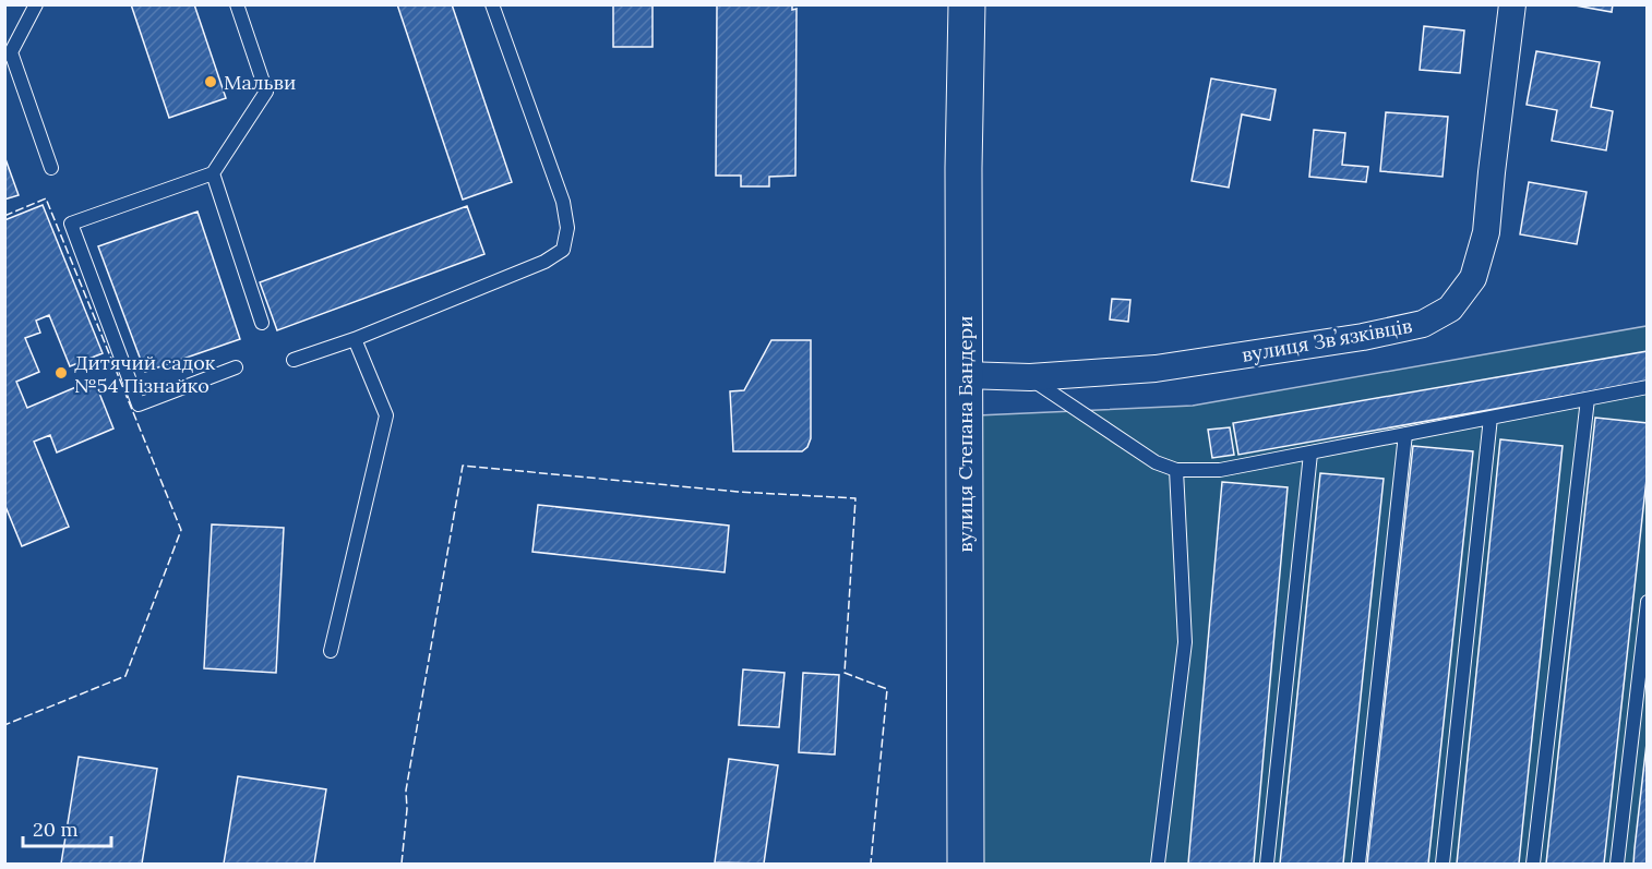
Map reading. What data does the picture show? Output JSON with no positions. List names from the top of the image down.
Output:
{
  "streets": {
    "main road": ["вулиця Степана Бандери"],
    "street": ["вулиця Звʼязківців"]
  },
  "crossings": [
    ["вулиця Звʼязківців", "вулиця Степана Бандери"]
  ],
  "places": ["Мальви", "Дитячий садок №54 Пізнайко"],
  "scale_bar": "20 m"
}
